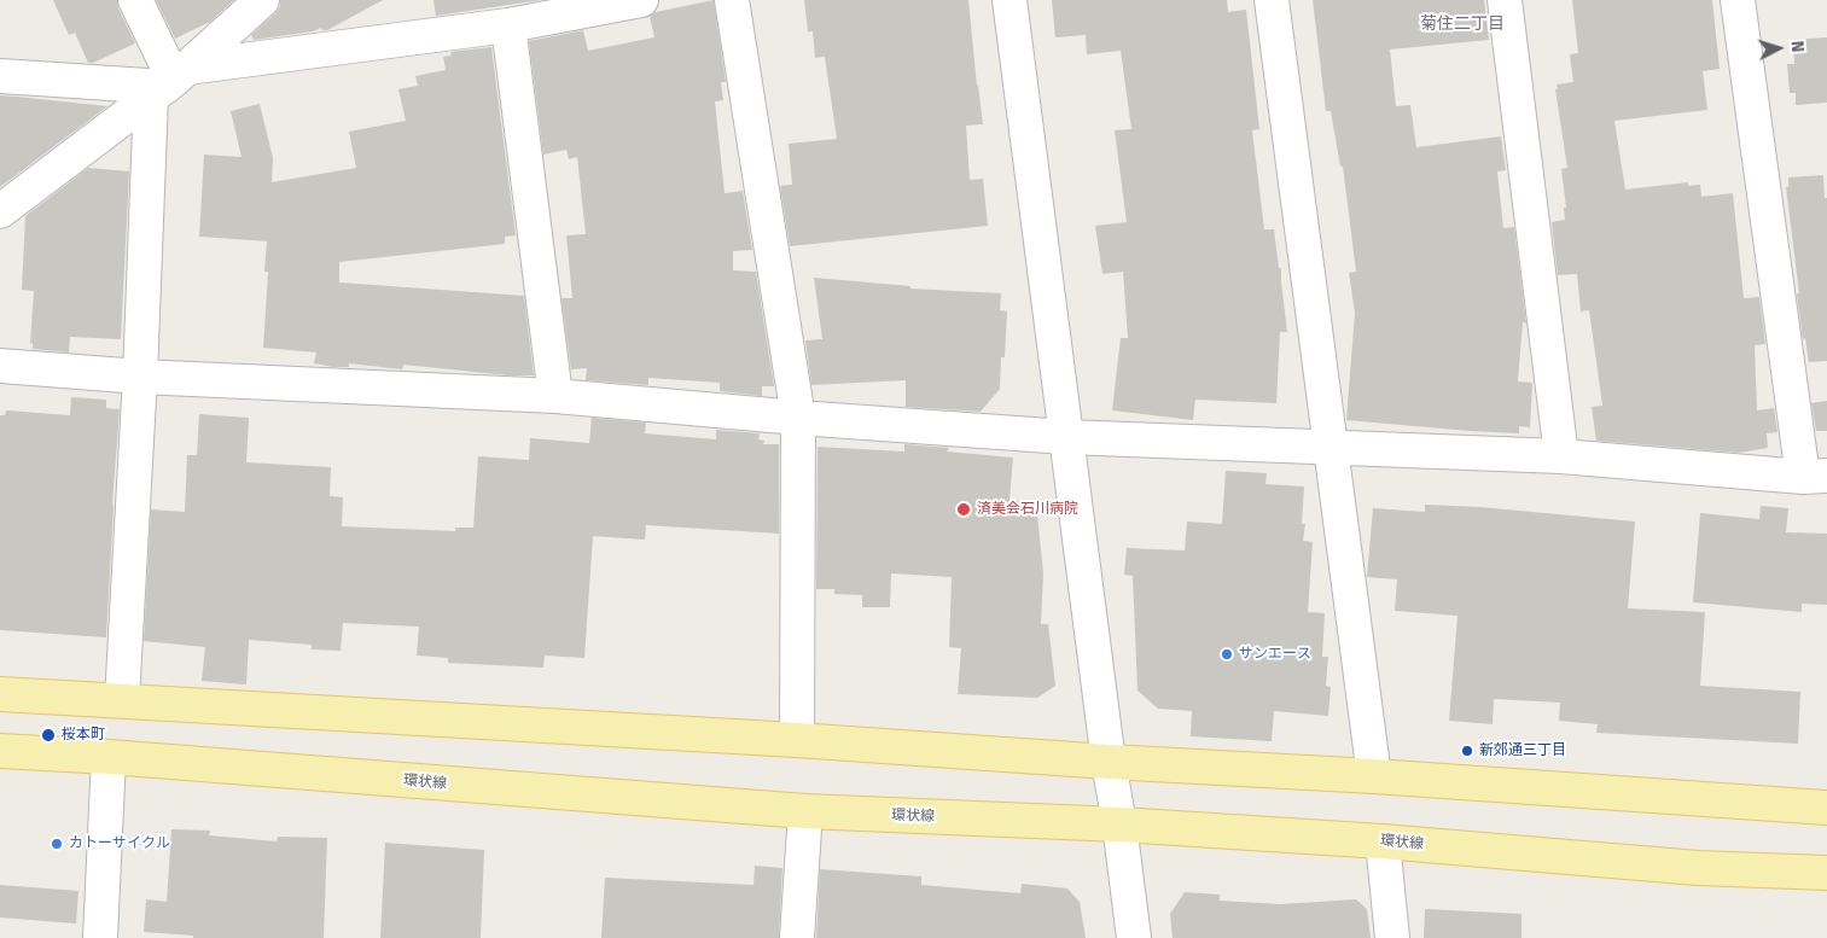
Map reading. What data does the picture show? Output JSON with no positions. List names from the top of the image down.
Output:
{
  "streets": {
    "main road": ["環状線"]
  },
  "districts": ["菊住二丁目"],
  "places": [
    "済美会石川病院",
    "サンエース",
    "桜本町",
    "新郊通三丁目",
    "カトーサイクル"
  ],
  "north": "right"
}
